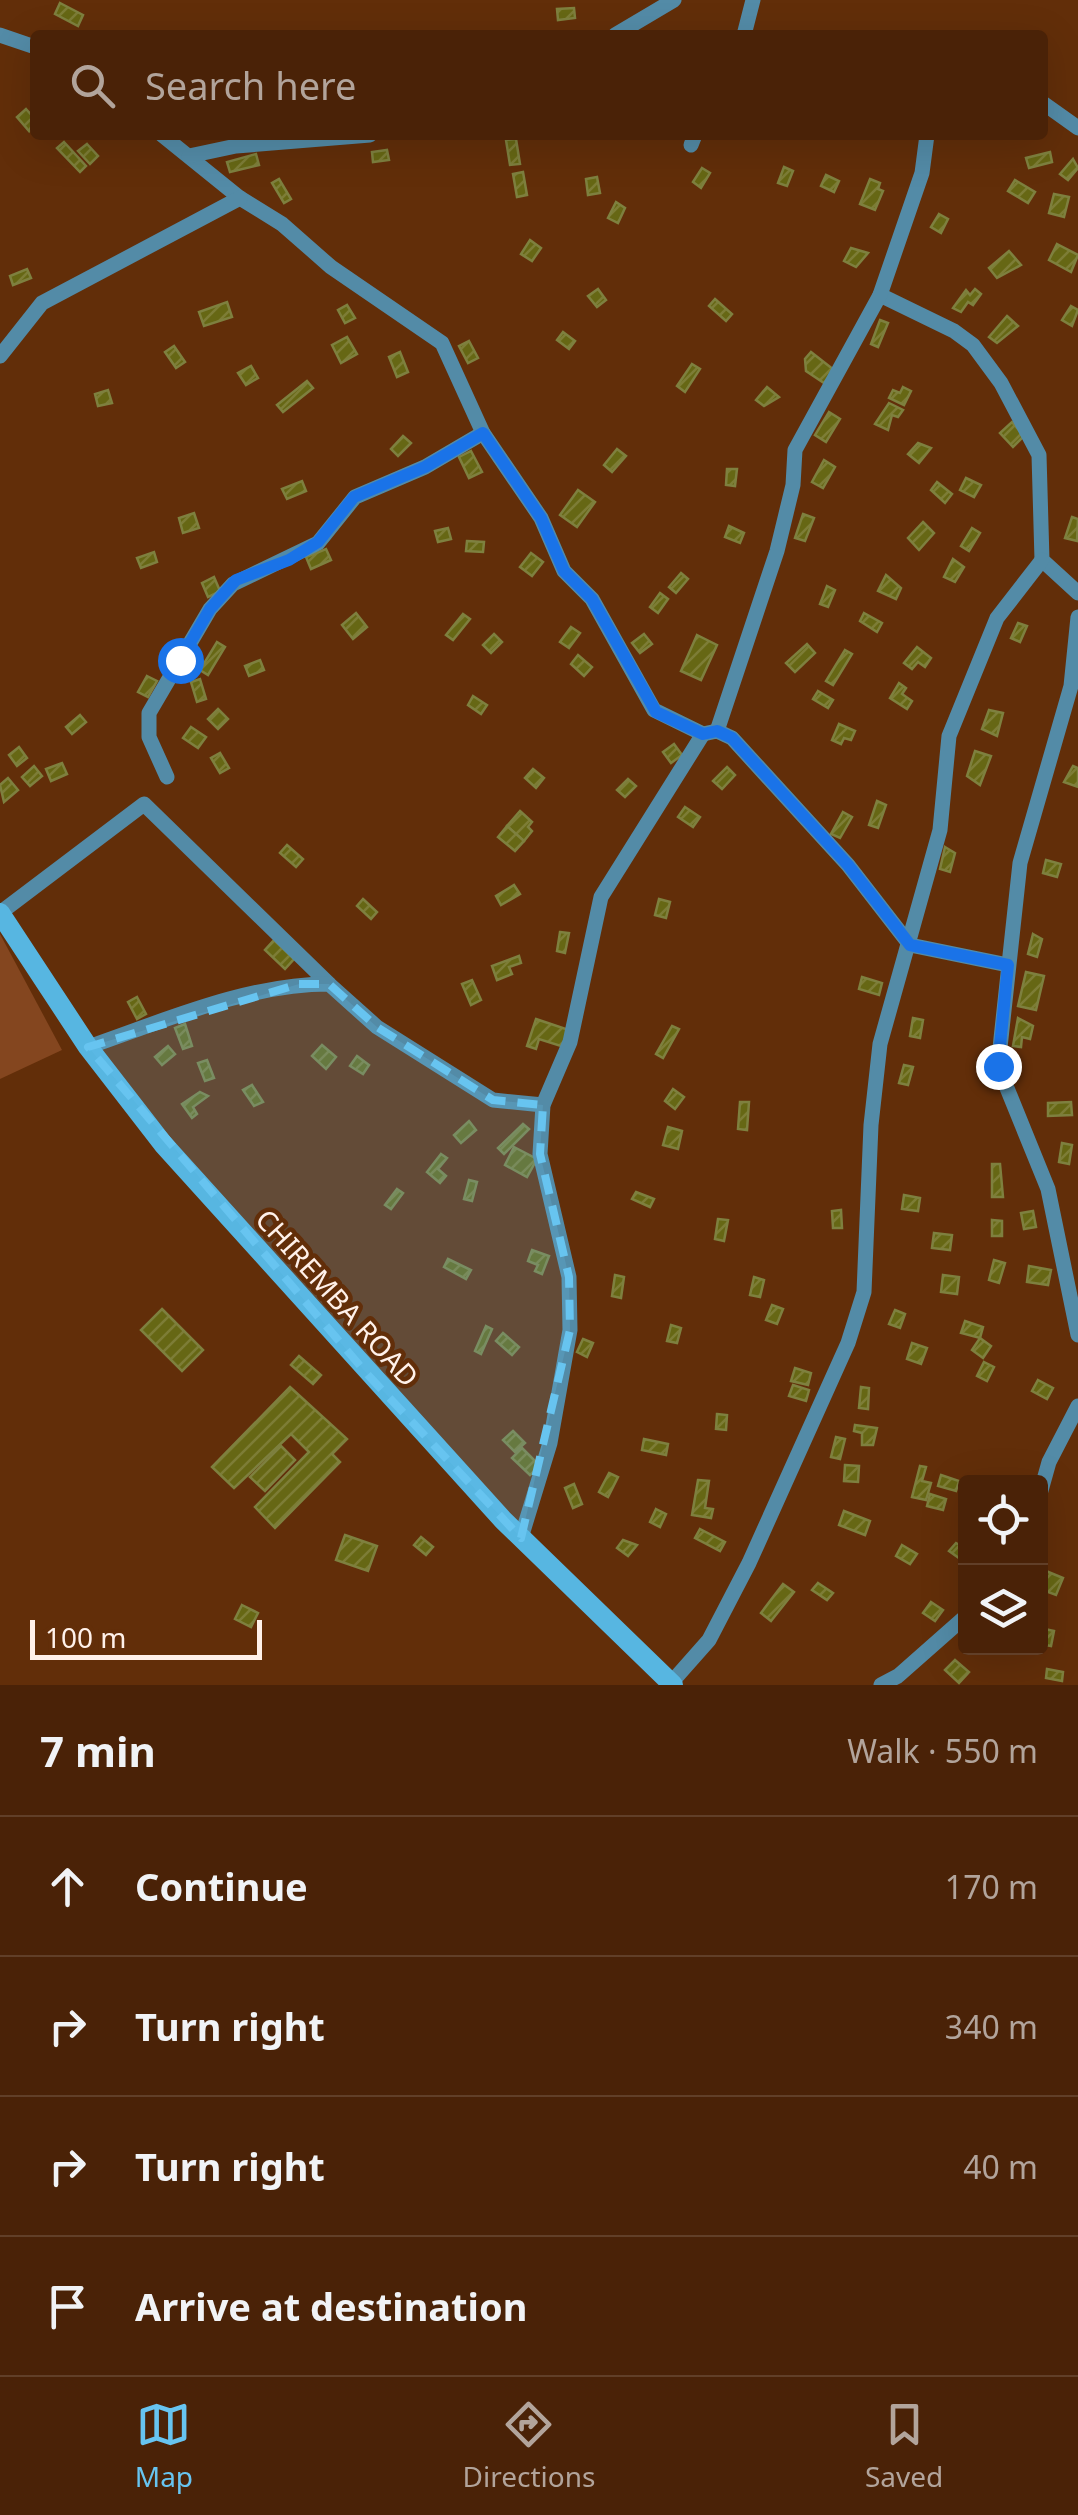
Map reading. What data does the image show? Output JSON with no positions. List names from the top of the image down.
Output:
{
  "streets": {
    "main road": ["CHIREMBA ROAD"]
  },
  "scale_bar": "100 m",
  "page": {
    "search": "Search here",
    "scale": "100 m",
    "heading": ["7 min", "Walk · 550 m"],
    "list": [
      ["Continue", "170 m"],
      ["Turn right", "340 m"],
      ["Turn right", "40 m"],
      "Arrive at destination"
    ],
    "nav": ["Map", "Directions", "Saved"]
  }
}
